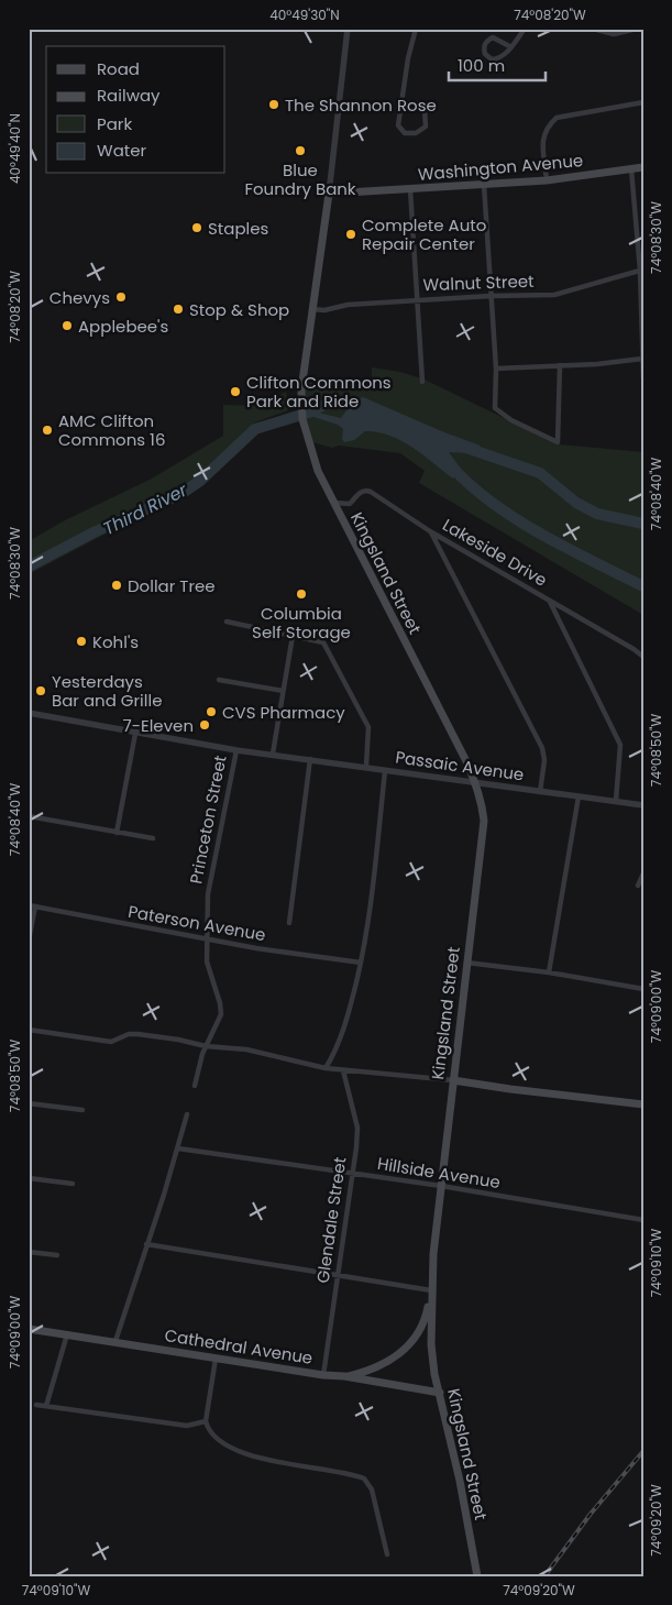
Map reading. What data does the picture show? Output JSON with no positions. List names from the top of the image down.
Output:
{
  "streets": {
    "main road": ["Washington Avenue", "Kingsland Street", "Cathedral Avenue"],
    "street": [
      "Walnut Street",
      "Lakeside Drive",
      "Passaic Avenue",
      "Princeton Street",
      "Paterson Avenue",
      "Hillside Avenue",
      "Glendale Street"
    ]
  },
  "crossings": [
    ["Washington Avenue", "Kingsland Street"],
    ["Walnut Street", "Kingsland Street"],
    ["Lakeside Drive", "Kingsland Street"],
    ["Kingsland Street", "Passaic Avenue"],
    ["Kingsland Street", "Hillside Avenue"],
    ["Kingsland Street", "Cathedral Avenue"],
    ["Passaic Avenue", "Princeton Street"],
    ["Princeton Street", "Paterson Avenue"],
    ["Hillside Avenue", "Glendale Street"],
    ["Glendale Street", "Cathedral Avenue"]
  ],
  "water": ["Third River"],
  "places": [
    "The Shannon Rose",
    "Blue Foundry Bank",
    "Staples",
    "Complete Auto Repair Center",
    "Chevys",
    "Stop & Shop",
    "Applebee's",
    "Clifton Commons Park and Ride",
    "AMC Clifton Commons 16",
    "Dollar Tree",
    "Columbia Self Storage",
    "Kohl's",
    "Yesterdays Bar and Grille",
    "CVS Pharmacy",
    "7-Eleven"
  ],
  "legend": [
    "Road",
    "Railway",
    "Park",
    "Water"
  ],
  "scale_bar": "100 m",
  "coordinates": [
    "40°49'30\"N",
    "74°08'20\"W",
    "40°49'40\"N",
    "74°08'30\"W",
    "74°08'40\"W",
    "74°08'50\"W",
    "74°09'00\"W",
    "74°09'10\"W",
    "74°09'20\"W"
  ]
}
